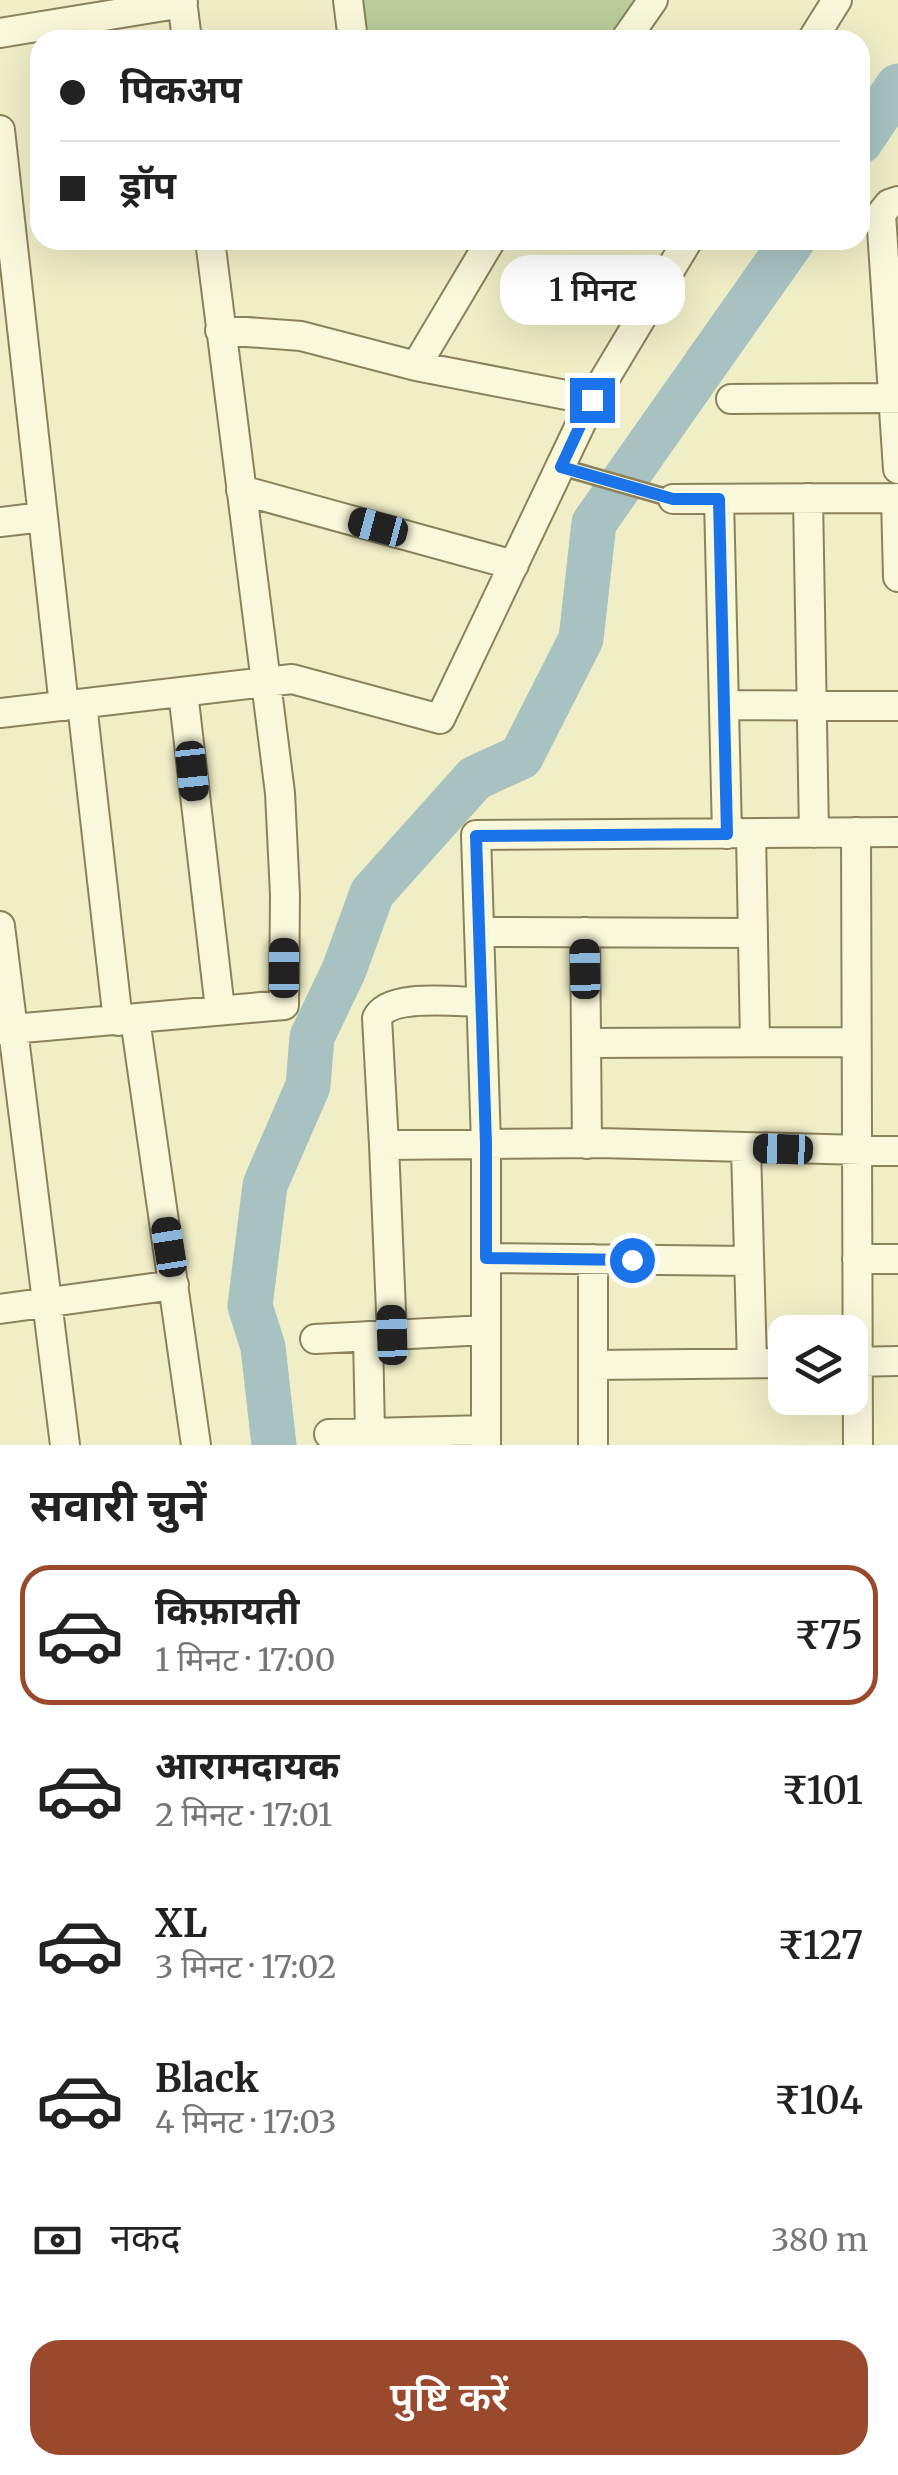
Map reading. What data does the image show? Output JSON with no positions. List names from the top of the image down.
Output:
{
  "page": {
    "banner": ["पिकअप", "ड्रॉप"],
    "bubble": "1 मिनट",
    "heading": "सवारी चुनें",
    "list": [
      {
        "name": "किफ़ायती",
        "note": "1 मिनट · 17:00",
        "value": "₹75"
      },
      {
        "name": "आरामदायक",
        "note": "2 मिनट · 17:01",
        "value": "₹101"
      },
      {
        "name": "XL",
        "note": "3 मिनट · 17:02",
        "value": "₹127"
      },
      {
        "name": "Black",
        "note": "4 मिनट · 17:03",
        "value": "₹104"
      }
    ],
    "pay": ["नकद", "380 m"],
    "buttons": "पुष्टि करें"
  }
}
